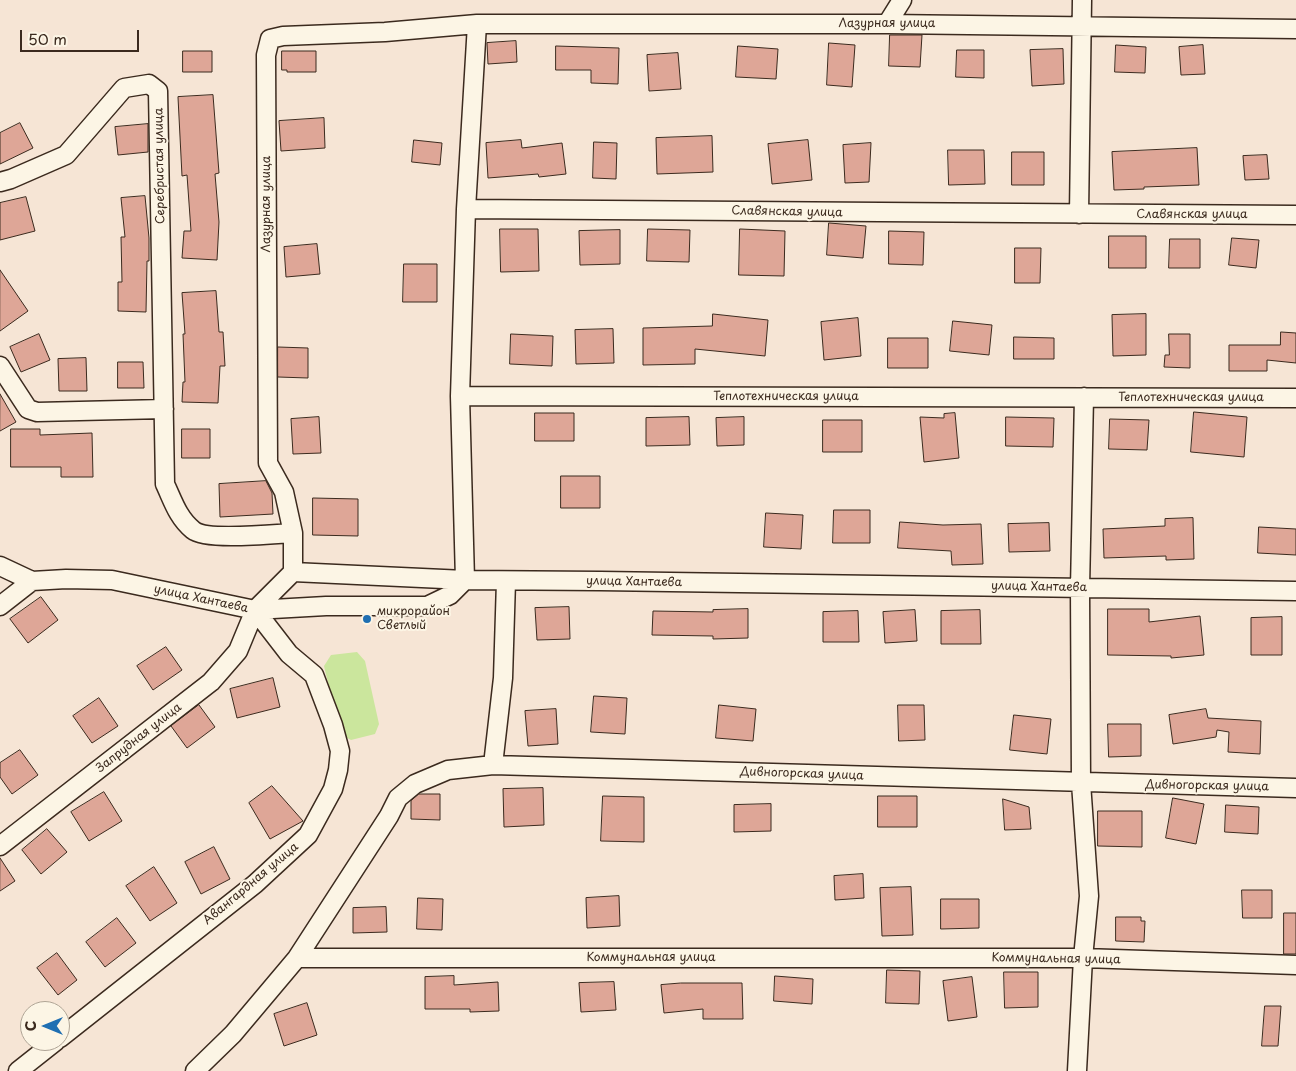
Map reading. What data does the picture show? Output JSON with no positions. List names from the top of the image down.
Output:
{
  "streets": {
    "street": [
      "Лазурная улица",
      "Серебристая улица",
      "Славянская улица",
      "Теплотехническая улица",
      "улица Хантаева",
      "Запрудная улица",
      "Дивногорская улица",
      "Авангардная улица",
      "Коммунальная улица"
    ]
  },
  "crossings": [
    ["Лазурная улица", "Серебристая улица"],
    ["Лазурная улица", "улица Хантаева"],
    ["улица Хантаева", "Запрудная улица"],
    ["улица Хантаева", "Авангардная улица"],
    ["Запрудная улица", "Авангардная улица"]
  ],
  "places": ["микрорайон Светлый"],
  "scale_bar": "50 m",
  "north": "left"
}
